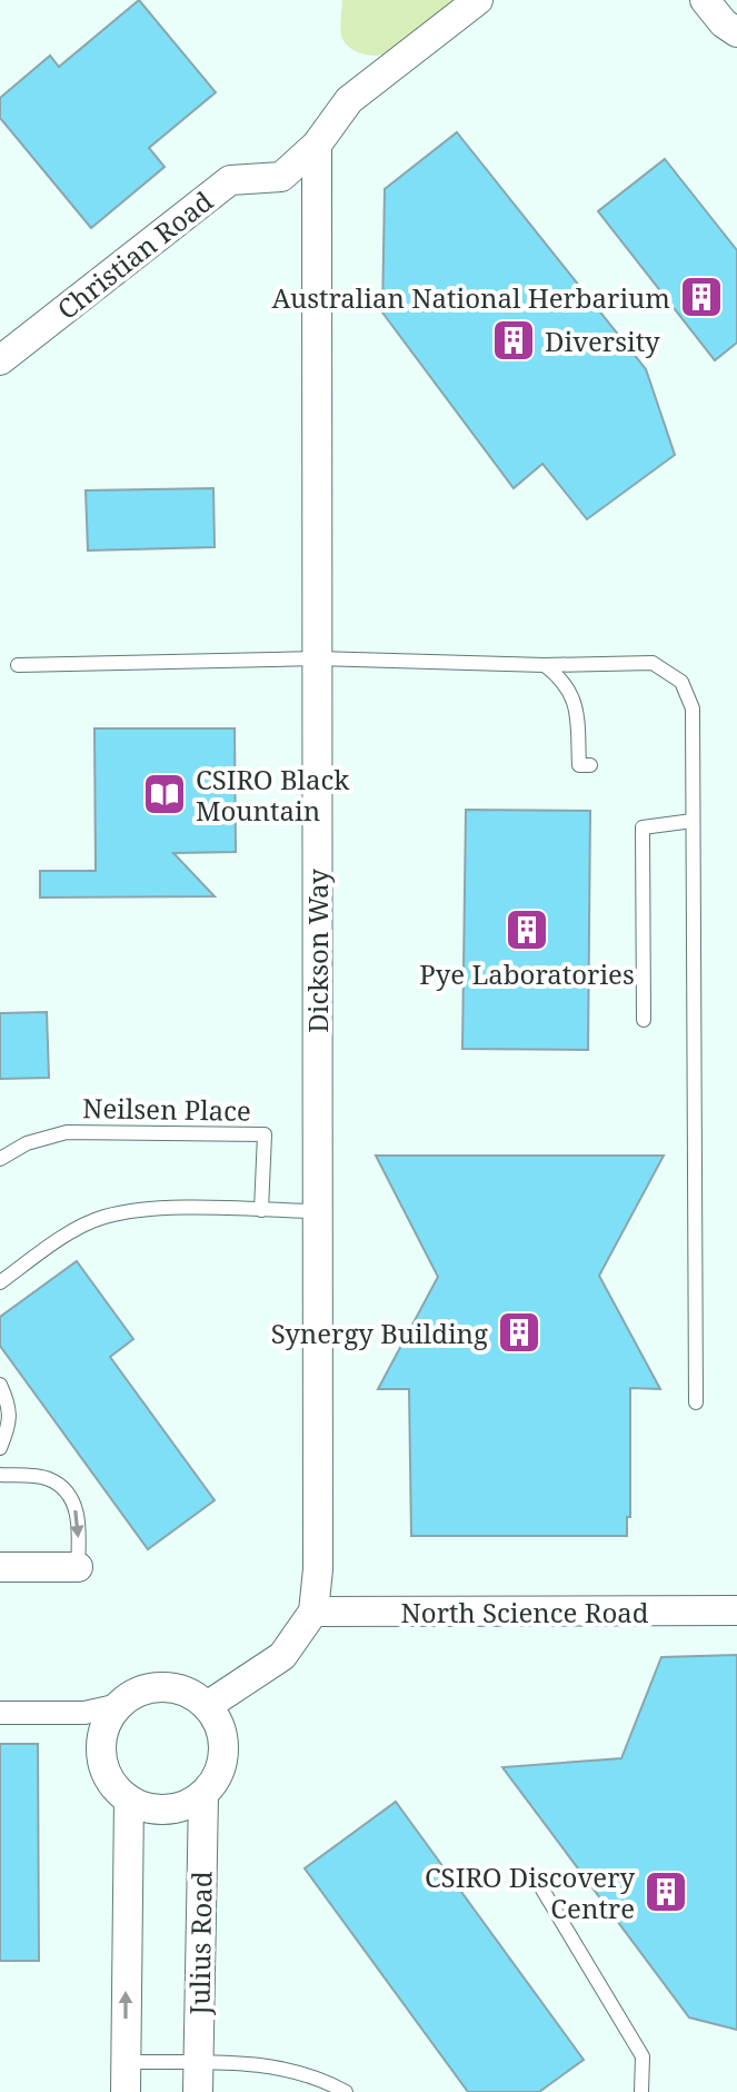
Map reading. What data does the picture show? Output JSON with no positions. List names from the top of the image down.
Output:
{
  "streets": {
    "street": [
      "Christian Road",
      "Dickson Way",
      "North Science Road",
      "Julius Road"
    ],
    "lane": ["Neilsen Place"]
  },
  "crossings": [
    ["Christian Road", "Dickson Way"],
    ["Dickson Way", "North Science Road"]
  ],
  "places": {
    "building": [
      "Australian National Herbarium",
      "Diversity",
      "Pye Laboratories",
      "Synergy Building",
      "CSIRO Discovery Centre"
    ],
    "library": ["CSIRO Black Mountain"]
  }
}
